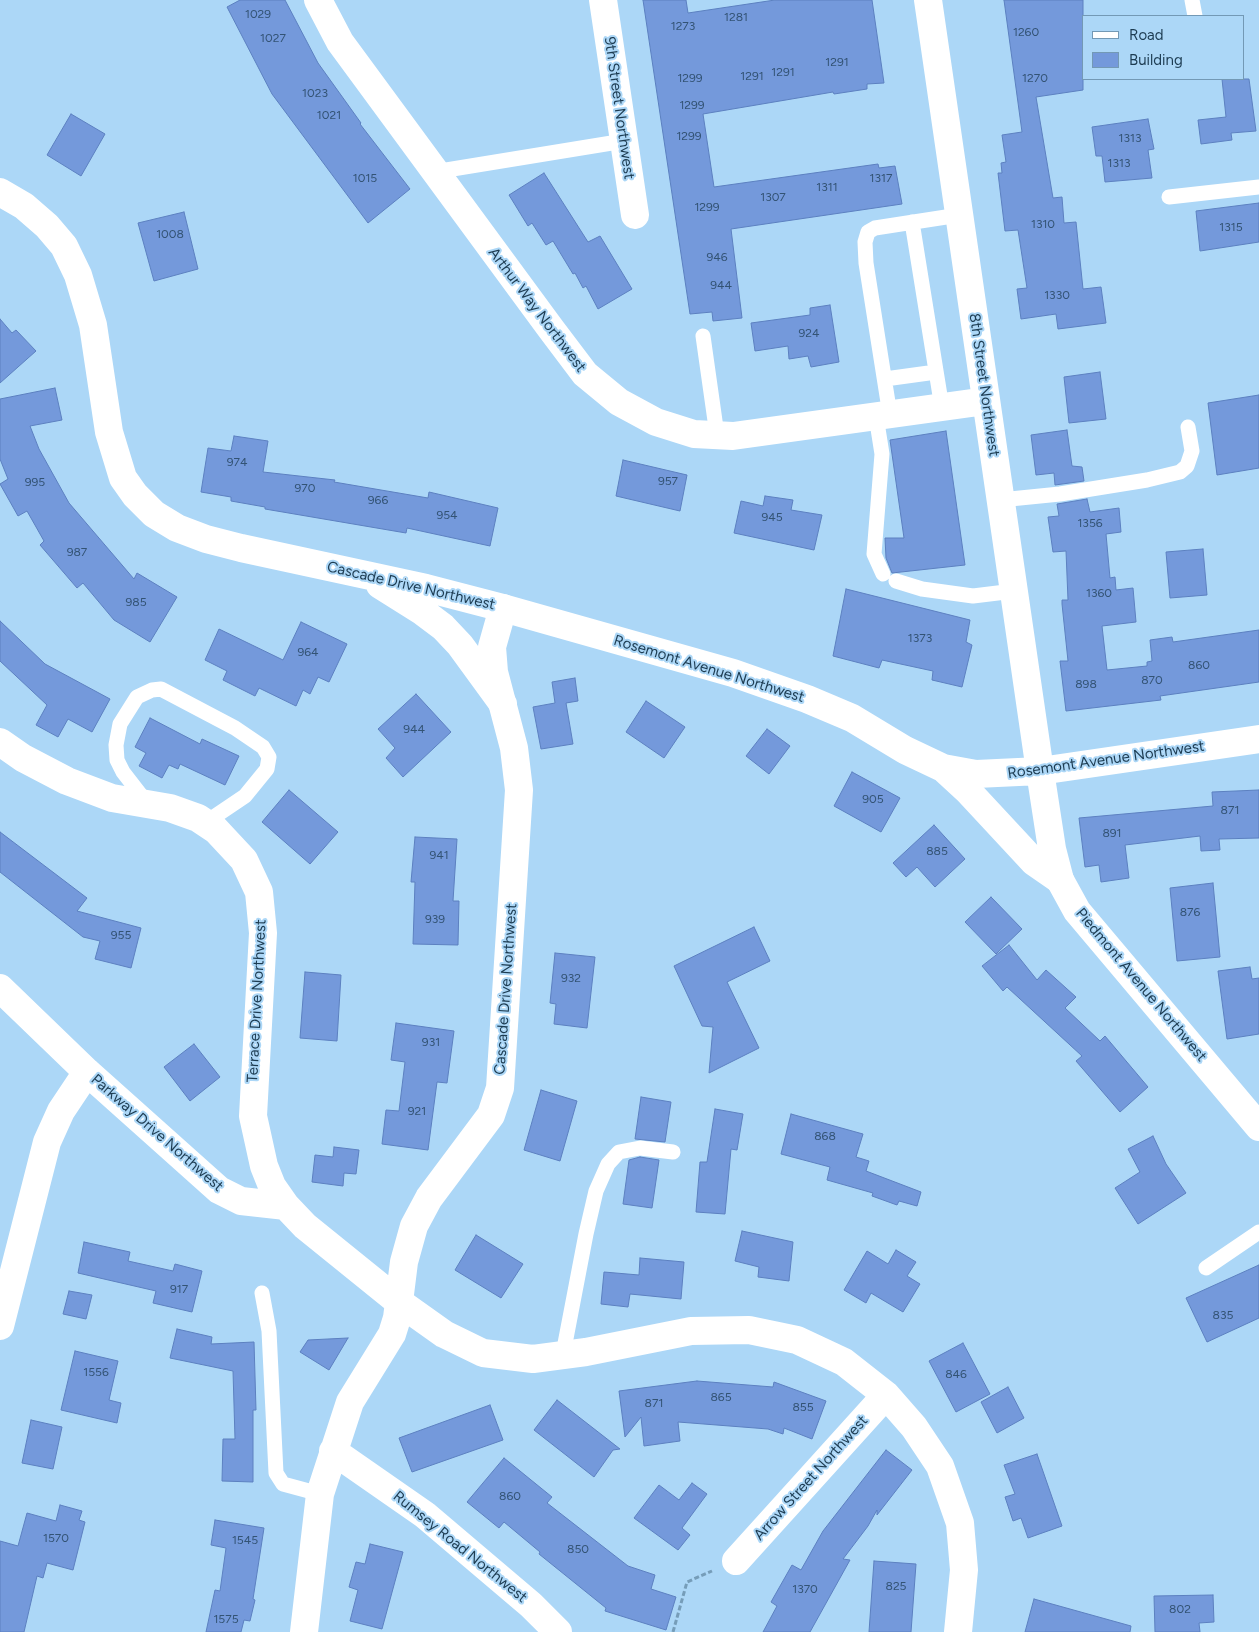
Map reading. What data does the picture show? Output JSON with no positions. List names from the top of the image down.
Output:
{
  "streets": {
    "street": [
      "9th Street Northwest",
      "Arthur Way Northwest",
      "8th Street Northwest",
      "Cascade Drive Northwest",
      "Rosemont Avenue Northwest",
      "Piedmont Avenue Northwest",
      "Terrace Drive Northwest",
      "Parkway Drive Northwest",
      "Arrow Street Northwest",
      "Rumsey Road Northwest"
    ]
  },
  "crossings": [
    ["Arthur Way Northwest", "8th Street Northwest"],
    ["8th Street Northwest", "Rosemont Avenue Northwest"],
    ["8th Street Northwest", "Piedmont Avenue Northwest"],
    ["Cascade Drive Northwest", "Rosemont Avenue Northwest"],
    ["Cascade Drive Northwest", "Rumsey Road Northwest"],
    ["Rosemont Avenue Northwest", "Piedmont Avenue Northwest"],
    ["Terrace Drive Northwest", "Parkway Drive Northwest"]
  ],
  "house_numbers": [
    "1029",
    "1281",
    "1273",
    "1260",
    "1027",
    "1291",
    "1291",
    "1291",
    "1299",
    "1270",
    "1023",
    "1299",
    "1021",
    "1299",
    "1313",
    "1313",
    "1015",
    "1317",
    "1311",
    "1307",
    "1299",
    "1310",
    "1315",
    "1008",
    "946",
    "944",
    "1330",
    "924",
    "974",
    "957",
    "995",
    "970",
    "966",
    "954",
    "945",
    "1356",
    "987",
    "1360",
    "985",
    "1373",
    "964",
    "860",
    "870",
    "898",
    "944",
    "905",
    "871",
    "891",
    "885",
    "941",
    "876",
    "939",
    "955",
    "932",
    "931",
    "921",
    "868",
    "917",
    "835",
    "1556",
    "846",
    "865",
    "871",
    "855",
    "860",
    "1570",
    "1545",
    "850",
    "825",
    "1370",
    "802",
    "1575"
  ],
  "legend": ["Road", "Building"]
}
